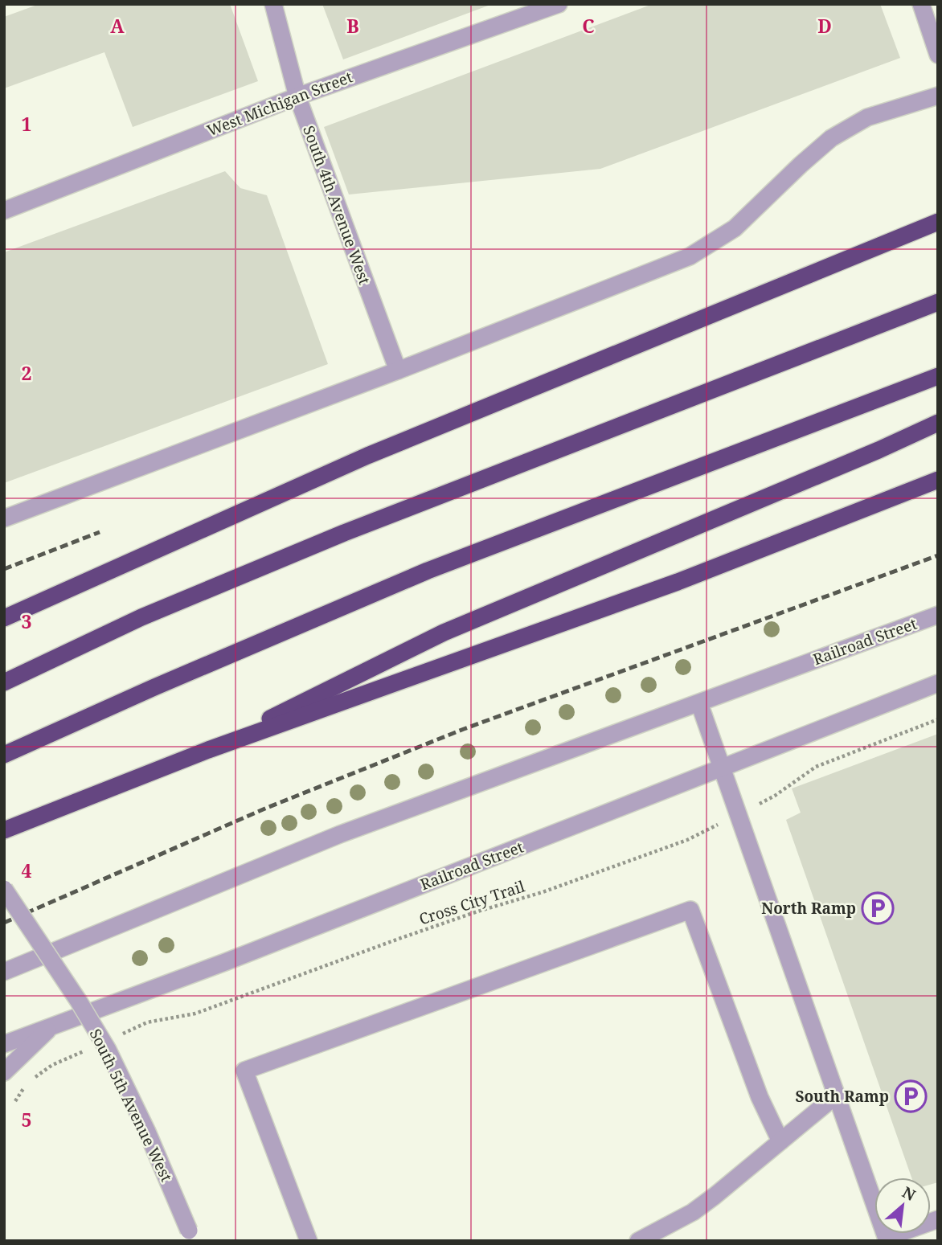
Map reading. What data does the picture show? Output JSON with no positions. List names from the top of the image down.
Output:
{
  "streets": {
    "street": [
      "West Michigan Street",
      "South 4th Avenue West",
      "Railroad Street",
      "South 5th Avenue West"
    ],
    "path": ["Cross City Trail"]
  },
  "crossings": [
    ["West Michigan Street", "South 4th Avenue West"]
  ],
  "places": {
    "parking": ["North Ramp", "South Ramp"]
  },
  "north": "top right",
  "grid": {
    "columns": [
      "A",
      "B",
      "C",
      "D"
    ],
    "rows": [
      "1",
      "2",
      "3",
      "4",
      "5"
    ]
  }
}
